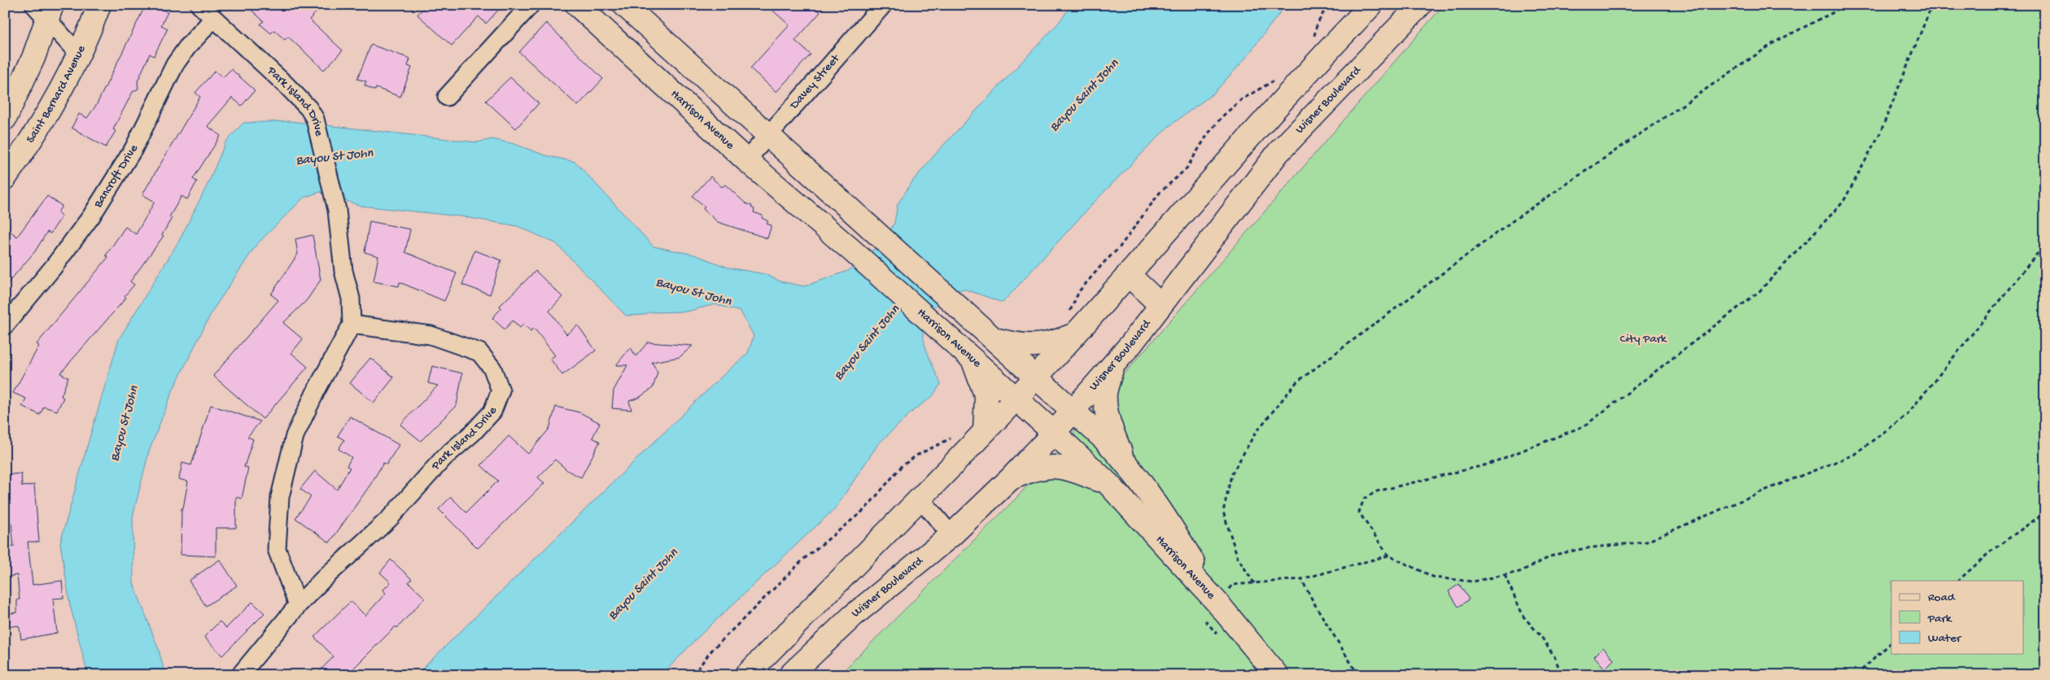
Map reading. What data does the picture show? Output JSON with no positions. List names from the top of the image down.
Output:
{
  "streets": {
    "street": [
      "Davey Street",
      "Saint Bernard Avenue",
      "Wisner Boulevard",
      "Park Island Drive",
      "Harrison Avenue",
      "Bancroft Drive"
    ]
  },
  "crossings": [
    ["Davey Street", "Harrison Avenue"],
    ["Wisner Boulevard", "Harrison Avenue"],
    ["Park Island Drive", "Bancroft Drive"]
  ],
  "water": ["Bayou Saint John", "Bayou St John"],
  "parks": ["City Park"],
  "legend": ["Road", "Park", "Water"]
}
